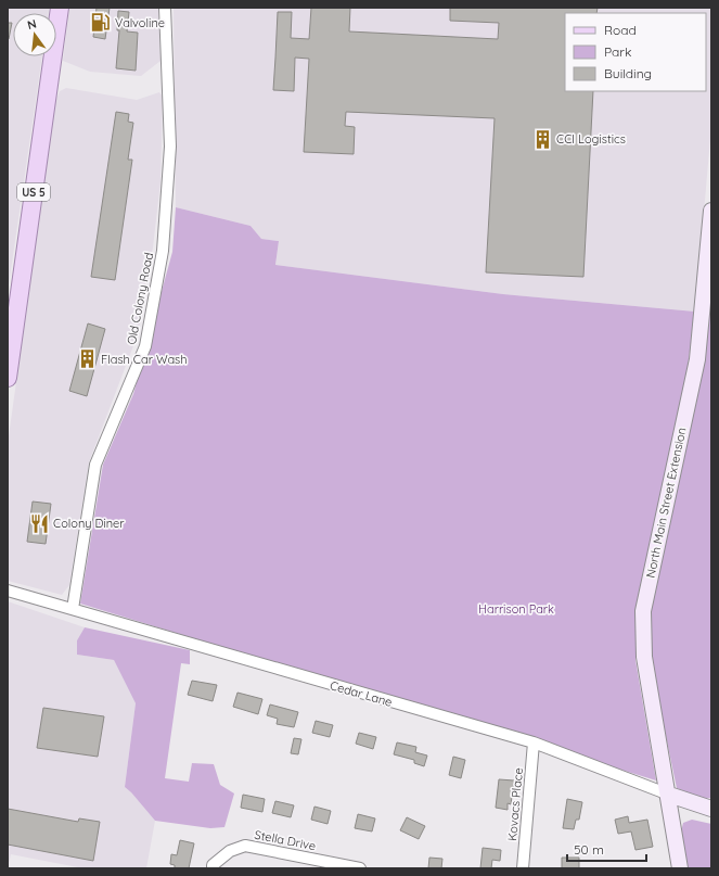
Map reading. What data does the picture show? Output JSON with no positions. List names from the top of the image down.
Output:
{
  "streets": {
    "main road": ["US 5"],
    "street": [
      "Old Colony Road",
      "North Main Street Extension",
      "Cedar Lane",
      "Kovacs Place",
      "Stella Drive"
    ]
  },
  "crossings": [
    ["Old Colony Road", "Cedar Lane"],
    ["North Main Street Extension", "Cedar Lane"],
    ["Cedar Lane", "Kovacs Place"]
  ],
  "parks": ["Harrison Park"],
  "places": {
    "fuel station": ["Valvoline"],
    "building": ["CCI Logistics", "Flash Car Wash"],
    "restaurant": ["Colony Diner"]
  },
  "legend": ["Road", "Park", "Building"],
  "scale_bar": "50 m",
  "north": "top"
}
